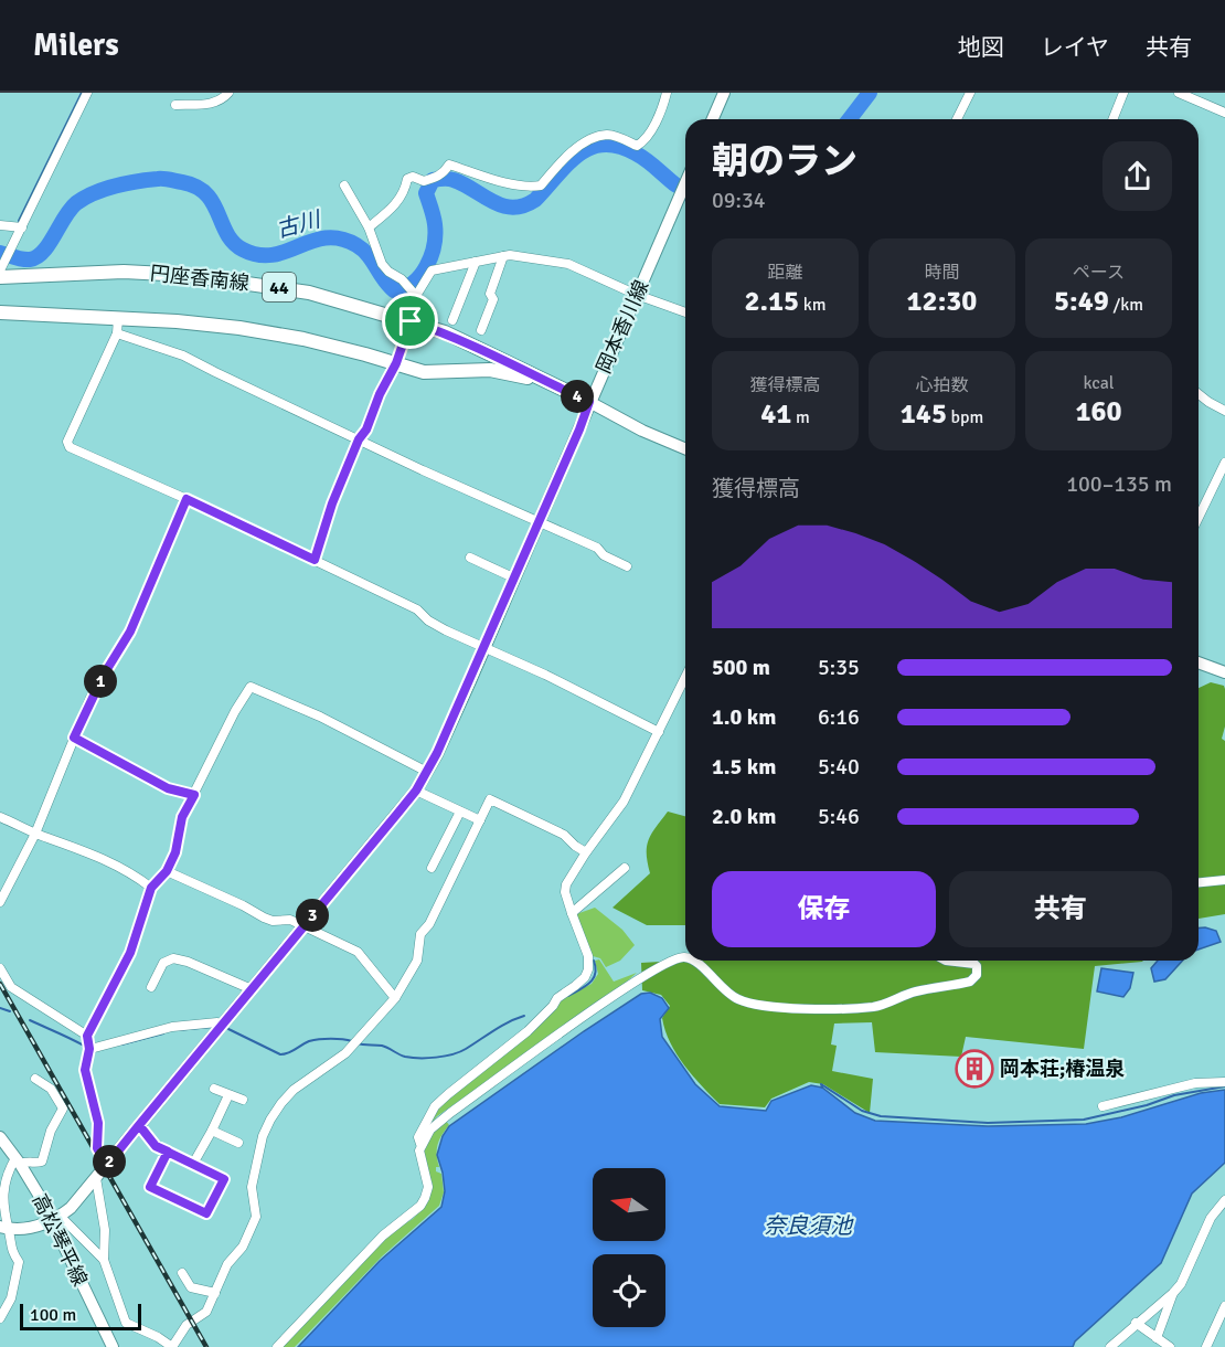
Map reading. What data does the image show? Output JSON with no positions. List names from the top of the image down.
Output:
{
  "streets": {
    "main road": [
      "円座香南線",
      "44",
      "岡本香川線",
      "高松琴平線"
    ]
  },
  "crossings": [
    ["円座香南線", "44"],
    ["円座香南線", "岡本香川線"],
    ["岡本香川線", "高松琴平線"]
  ],
  "water": ["古川", "奈良須池"],
  "places": {
    "building": ["岡本荘;椿温泉"]
  },
  "scale_bar": "100 m",
  "north": "left",
  "page": {
    "header": "Milers",
    "nav": ["地図", "レイヤ", "共有"],
    "heading": ["朝のラン", "09:34"],
    "stats": [
      ["距離", "2.15 km"],
      ["時間", "12:30"],
      ["ペース", "5:49 /km"],
      ["獲得標高", "41 m"],
      ["心拍数", "145 bpm"],
      ["kcal", "160"]
    ],
    "pins": [
      "4",
      "1",
      "3",
      "2"
    ],
    "chart": ["獲得標高", "100–135 m"],
    "list": [
      {
        "name": "500 m",
        "note": "5:35"
      },
      {
        "name": "1.0 km",
        "note": "6:16"
      },
      {
        "name": "1.5 km",
        "note": "5:40"
      },
      {
        "name": "2.0 km",
        "note": "5:46"
      }
    ],
    "buttons": ["保存", "共有"],
    "scale": "100 m"
  }
}
